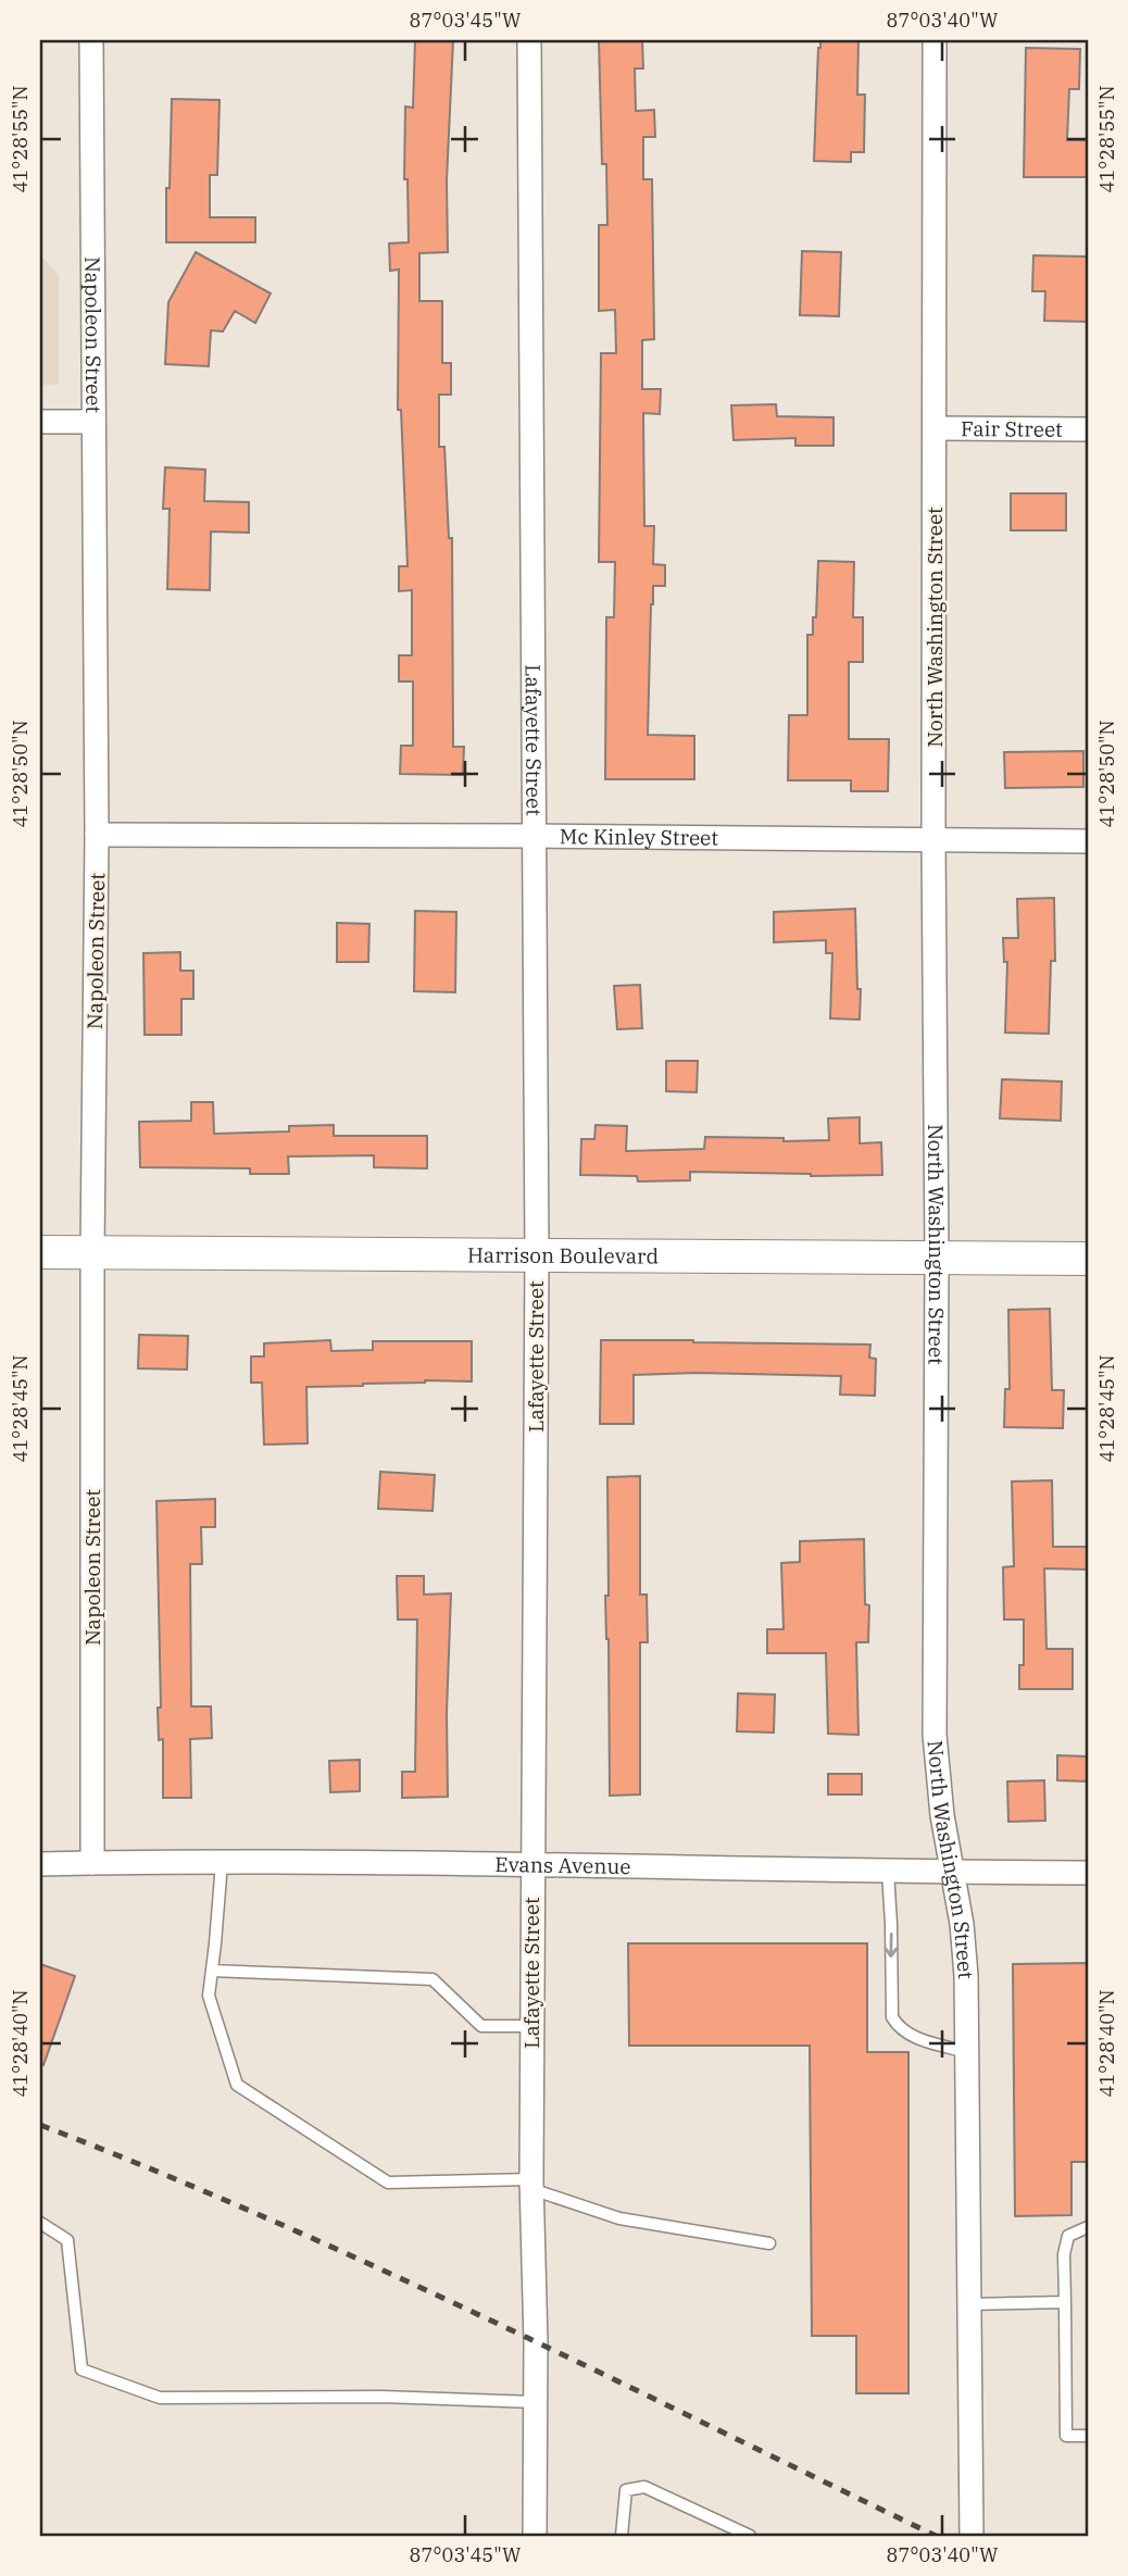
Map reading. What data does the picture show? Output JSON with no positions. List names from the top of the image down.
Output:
{
  "streets": {
    "street": [
      "Napoleon Street",
      "Fair Street",
      "North Washington Street",
      "Lafayette Street",
      "Mc Kinley Street",
      "Harrison Boulevard",
      "Evans Avenue"
    ]
  },
  "crossings": [
    ["Napoleon Street", "Mc Kinley Street"],
    ["Napoleon Street", "Harrison Boulevard"],
    ["Napoleon Street", "Evans Avenue"],
    ["Fair Street", "North Washington Street"],
    ["North Washington Street", "Mc Kinley Street"],
    ["North Washington Street", "Harrison Boulevard"],
    ["North Washington Street", "Evans Avenue"],
    ["Lafayette Street", "Mc Kinley Street"],
    ["Lafayette Street", "Harrison Boulevard"],
    ["Lafayette Street", "Evans Avenue"]
  ],
  "coordinates": [
    "87°03'45\"W",
    "87°03'40\"W",
    "41°28'55\"N",
    "41°28'50\"N",
    "41°28'45\"N",
    "41°28'40\"N"
  ]
}
